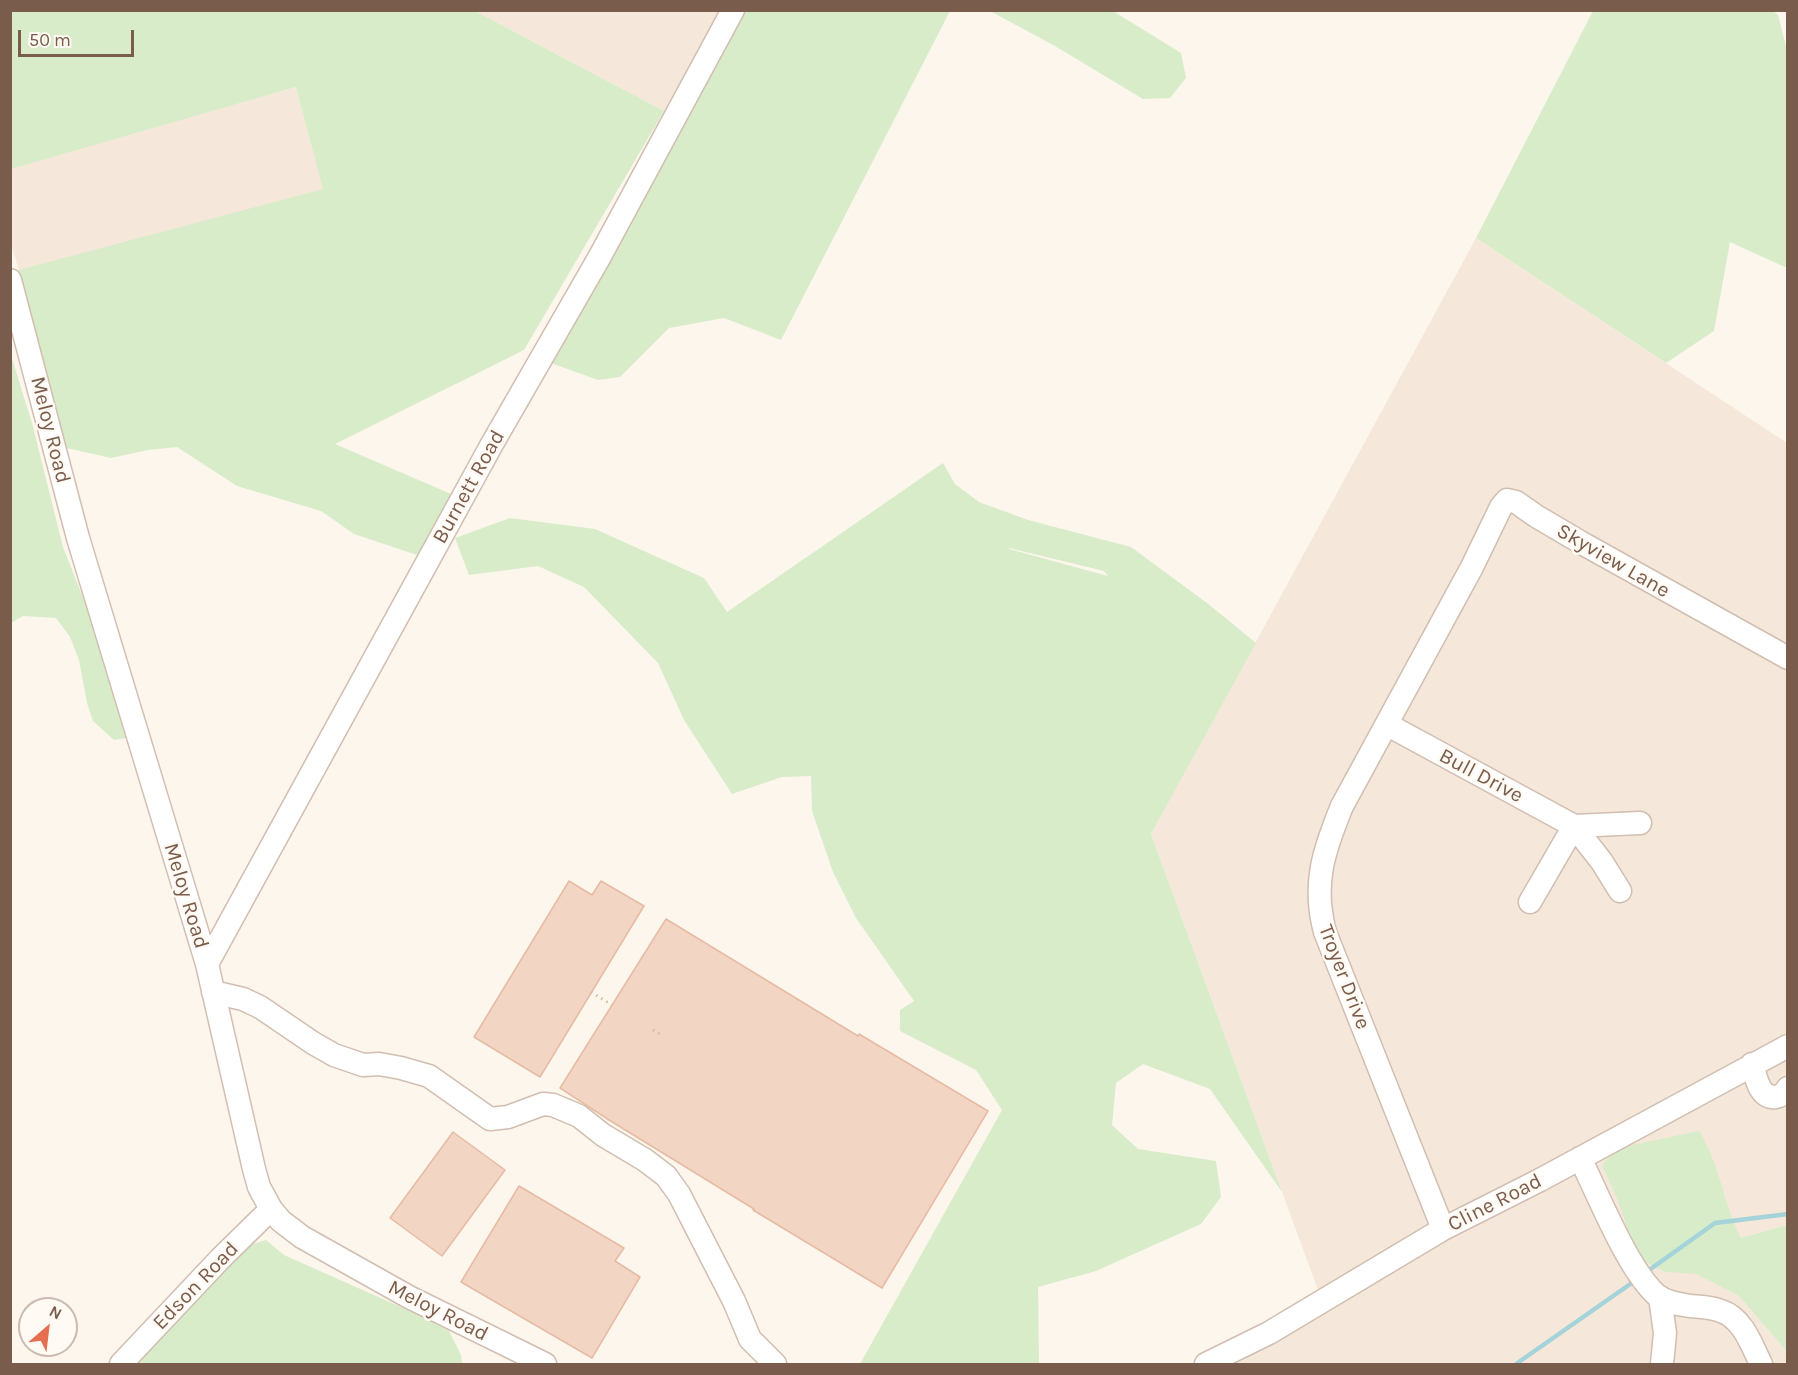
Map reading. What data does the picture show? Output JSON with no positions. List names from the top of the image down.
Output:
{
  "streets": {
    "street": [
      "Meloy Road",
      "Burnett Road",
      "Skyview Lane",
      "Bull Drive",
      "Troyer Drive",
      "Cline Road",
      "Edson Road"
    ]
  },
  "crossings": [
    ["Meloy Road", "Burnett Road"],
    ["Meloy Road", "Edson Road"],
    ["Skyview Lane", "Troyer Drive"],
    ["Bull Drive", "Troyer Drive"],
    ["Troyer Drive", "Cline Road"]
  ],
  "scale_bar": "50 m",
  "north": "top right"
}
